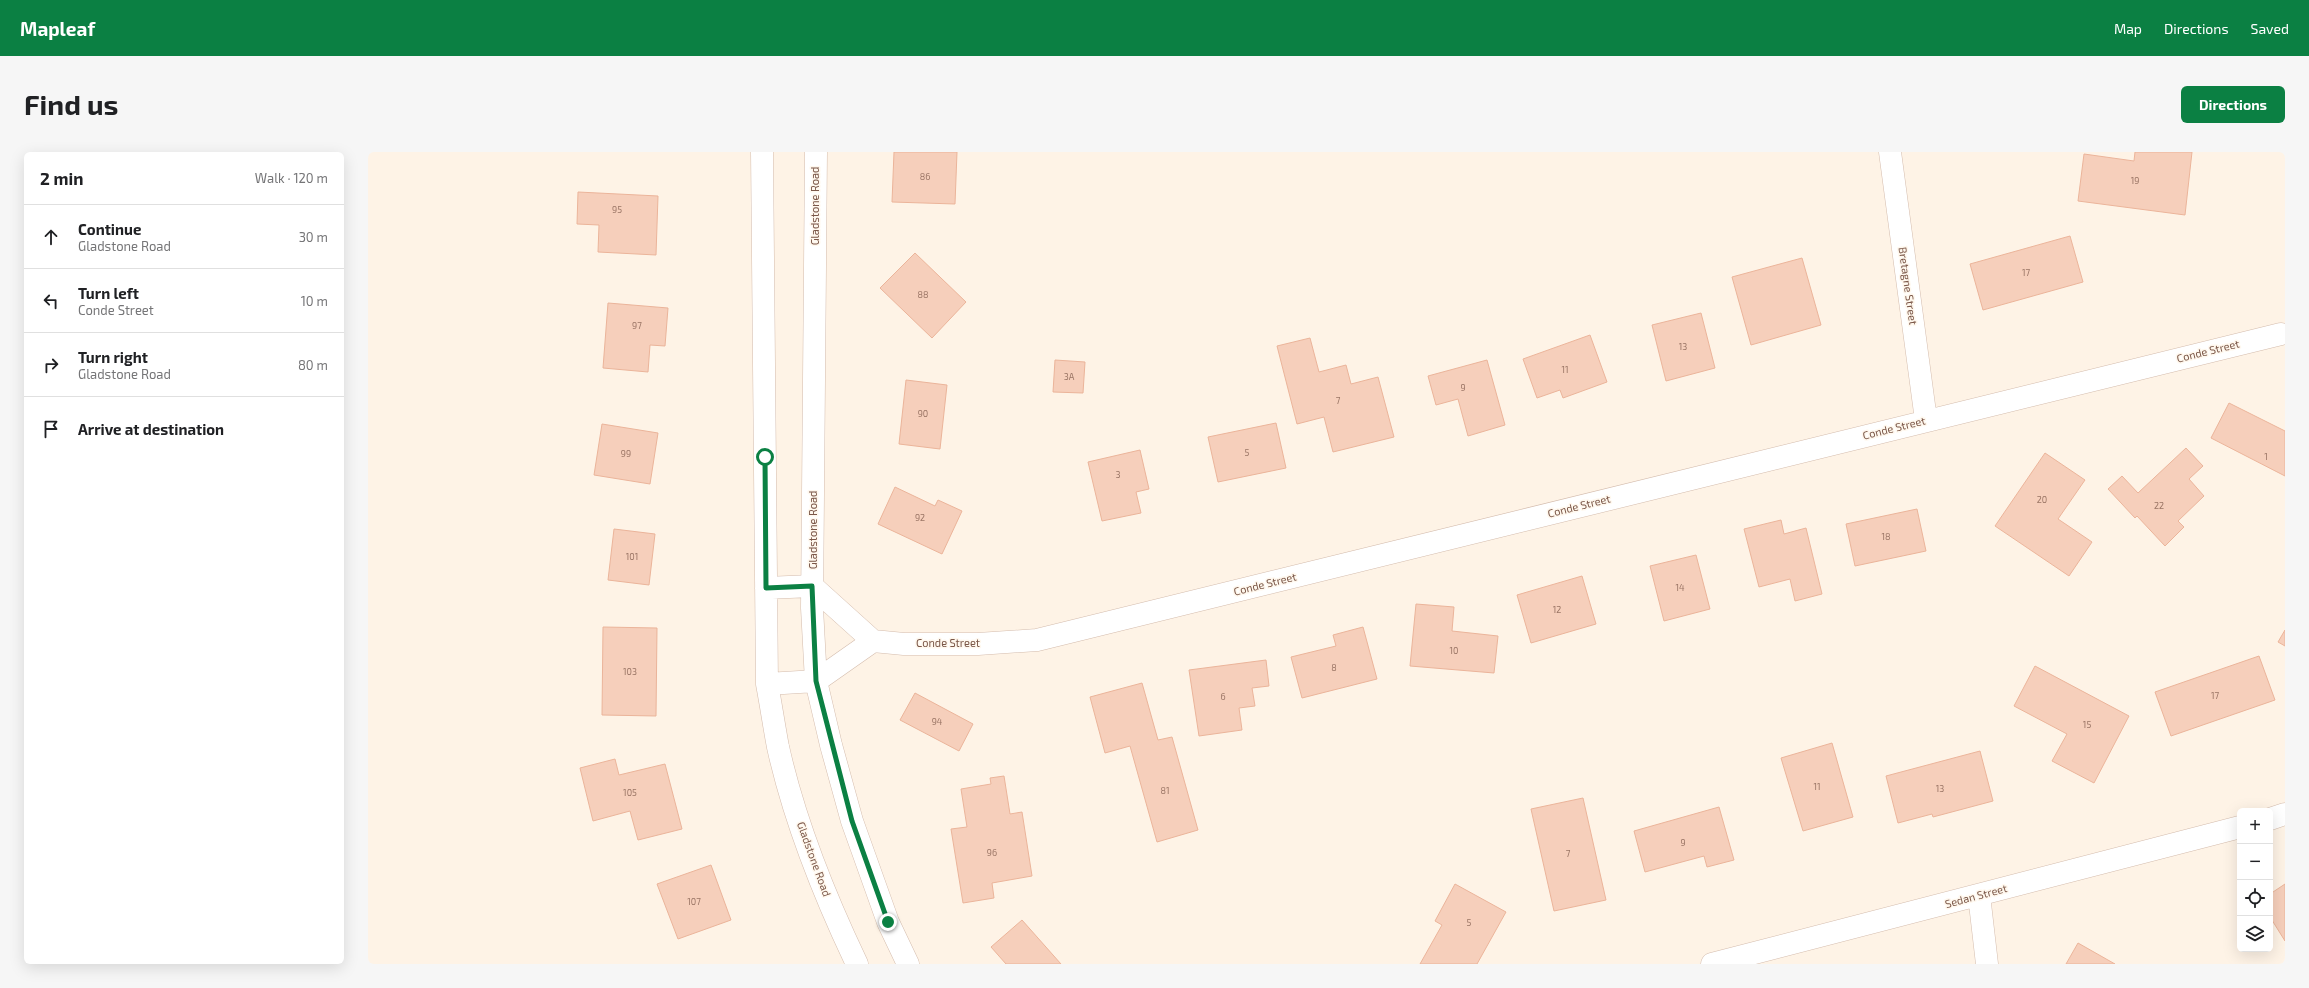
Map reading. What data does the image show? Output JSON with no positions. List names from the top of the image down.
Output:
{
  "streets": {
    "street": [
      "Gladstone Road",
      "Bretagne Street",
      "Conde Street",
      "Sedan Street"
    ]
  },
  "crossings": [
    ["Bretagne Street", "Conde Street"]
  ],
  "house_numbers": [
    "86",
    "19",
    "95",
    "17",
    "88",
    "97",
    "13",
    "11",
    "3A",
    "9",
    "7",
    "90",
    "5",
    "99",
    "1",
    "3",
    "20",
    "22",
    "92",
    "18",
    "101",
    "14",
    "12",
    "10",
    "8",
    "103",
    "17",
    "6",
    "94",
    "15",
    "11",
    "13",
    "81",
    "105",
    "9",
    "96",
    "7",
    "107",
    "5"
  ],
  "page": {
    "header": "Mapleaf",
    "nav": ["Map", "Directions", "Saved"],
    "buttons": "Directions",
    "title": "Find us",
    "heading": ["2 min", "Walk · 120 m"],
    "list": [
      ["Continue", "Gladstone Road", "30 m"],
      ["Turn left", "Conde Street", "10 m"],
      ["Turn right", "Gladstone Road", "80 m"],
      "Arrive at destination"
    ],
    "map_buttons": ["+", "−"]
  }
}
